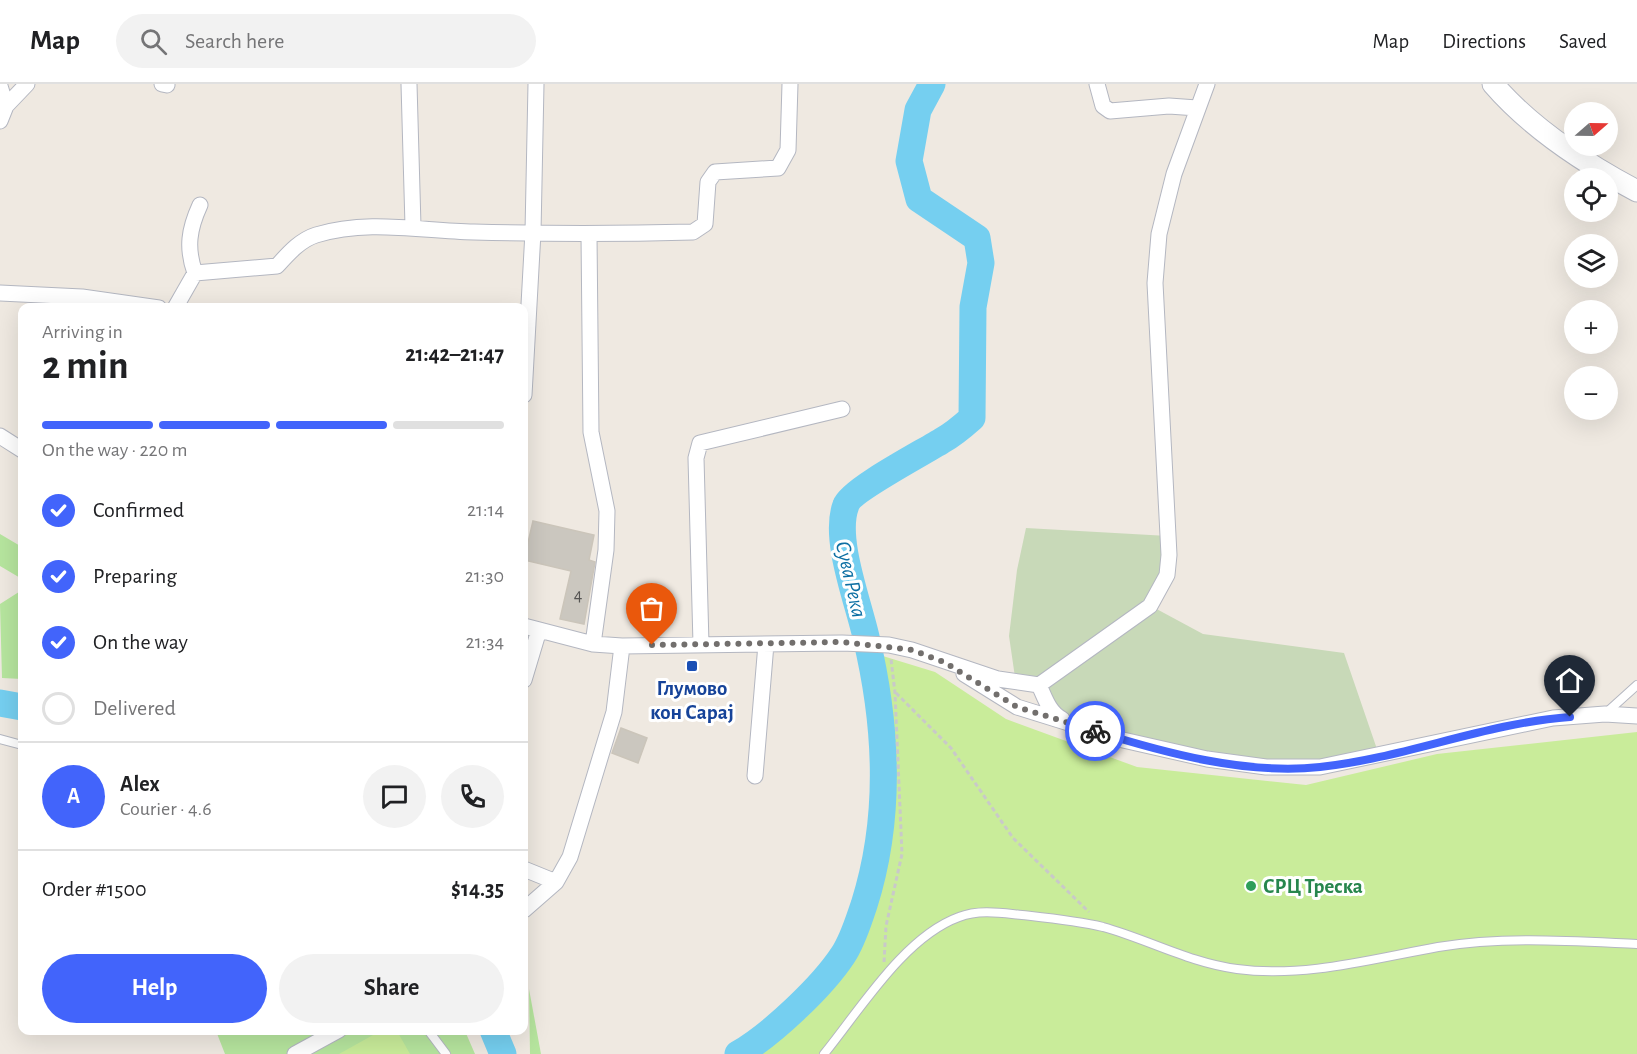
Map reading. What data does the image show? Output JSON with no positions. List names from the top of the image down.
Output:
{
  "water": ["Сува Река"],
  "places": {
    "transit": ["Глумово кон Сарај"],
    "other": ["СРЦ Треска"]
  },
  "house_numbers": ["4"],
  "north": "right",
  "page": {
    "header": "Map",
    "search": "Search here",
    "nav": ["Map", "Directions", "Saved"],
    "map_buttons": ["+", "−"],
    "heading": ["2 min", "Arriving in", "21:42–21:47"],
    "panel": [
      "Alex",
      "Courier · 4.6",
      "Order #1500",
      "$14.35"
    ],
    "bar": "On the way · 220 m",
    "list": [
      ["Confirmed", "21:14"],
      ["Preparing", "21:30"],
      ["On the way", "21:34"],
      "Delivered"
    ],
    "round": "A",
    "buttons": ["Help", "Share"]
  }
}
